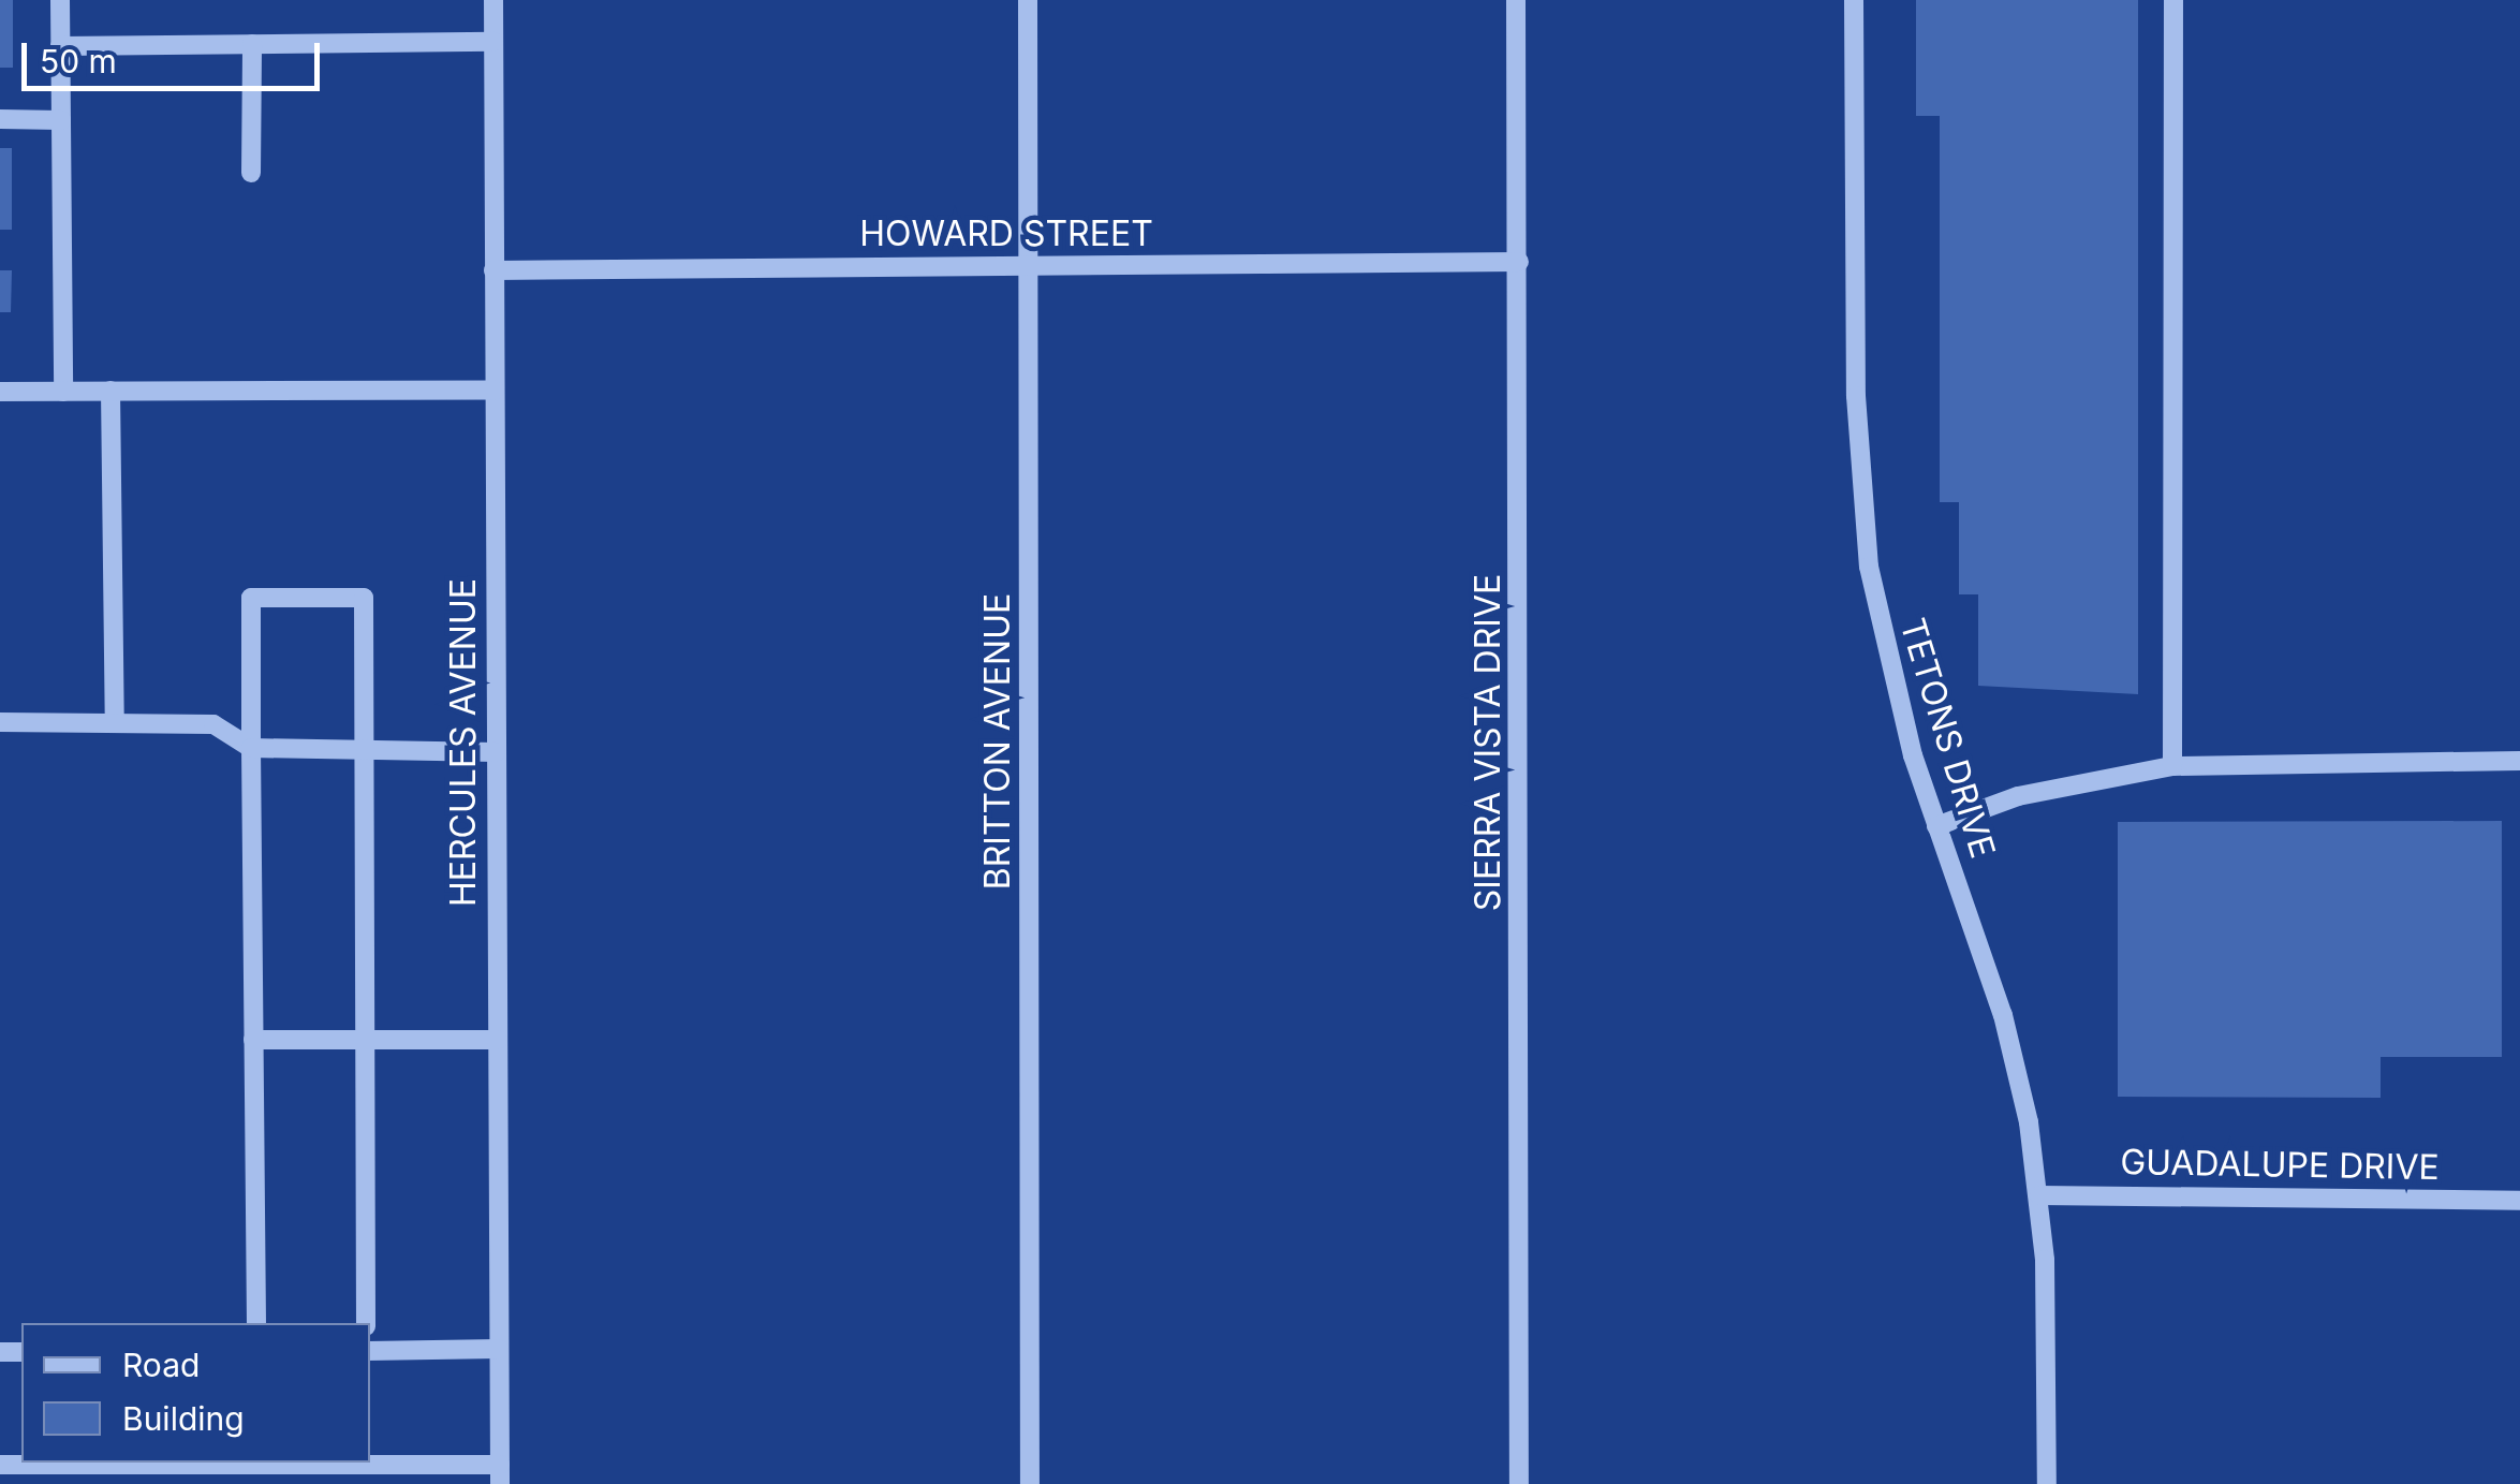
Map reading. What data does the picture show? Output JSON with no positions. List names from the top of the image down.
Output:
{
  "streets": {
    "street": [
      "HOWARD STREET",
      "TETONS DRIVE",
      "BRITTON AVENUE",
      "HERCULES AVENUE",
      "SIERRA VISTA DRIVE",
      "GUADALUPE DRIVE"
    ]
  },
  "crossings": [
    ["HOWARD STREET", "BRITTON AVENUE"],
    ["HOWARD STREET", "HERCULES AVENUE"],
    ["HOWARD STREET", "SIERRA VISTA DRIVE"],
    ["TETONS DRIVE", "GUADALUPE DRIVE"]
  ],
  "legend": ["Road", "Building"],
  "scale_bar": "50 m"
}
